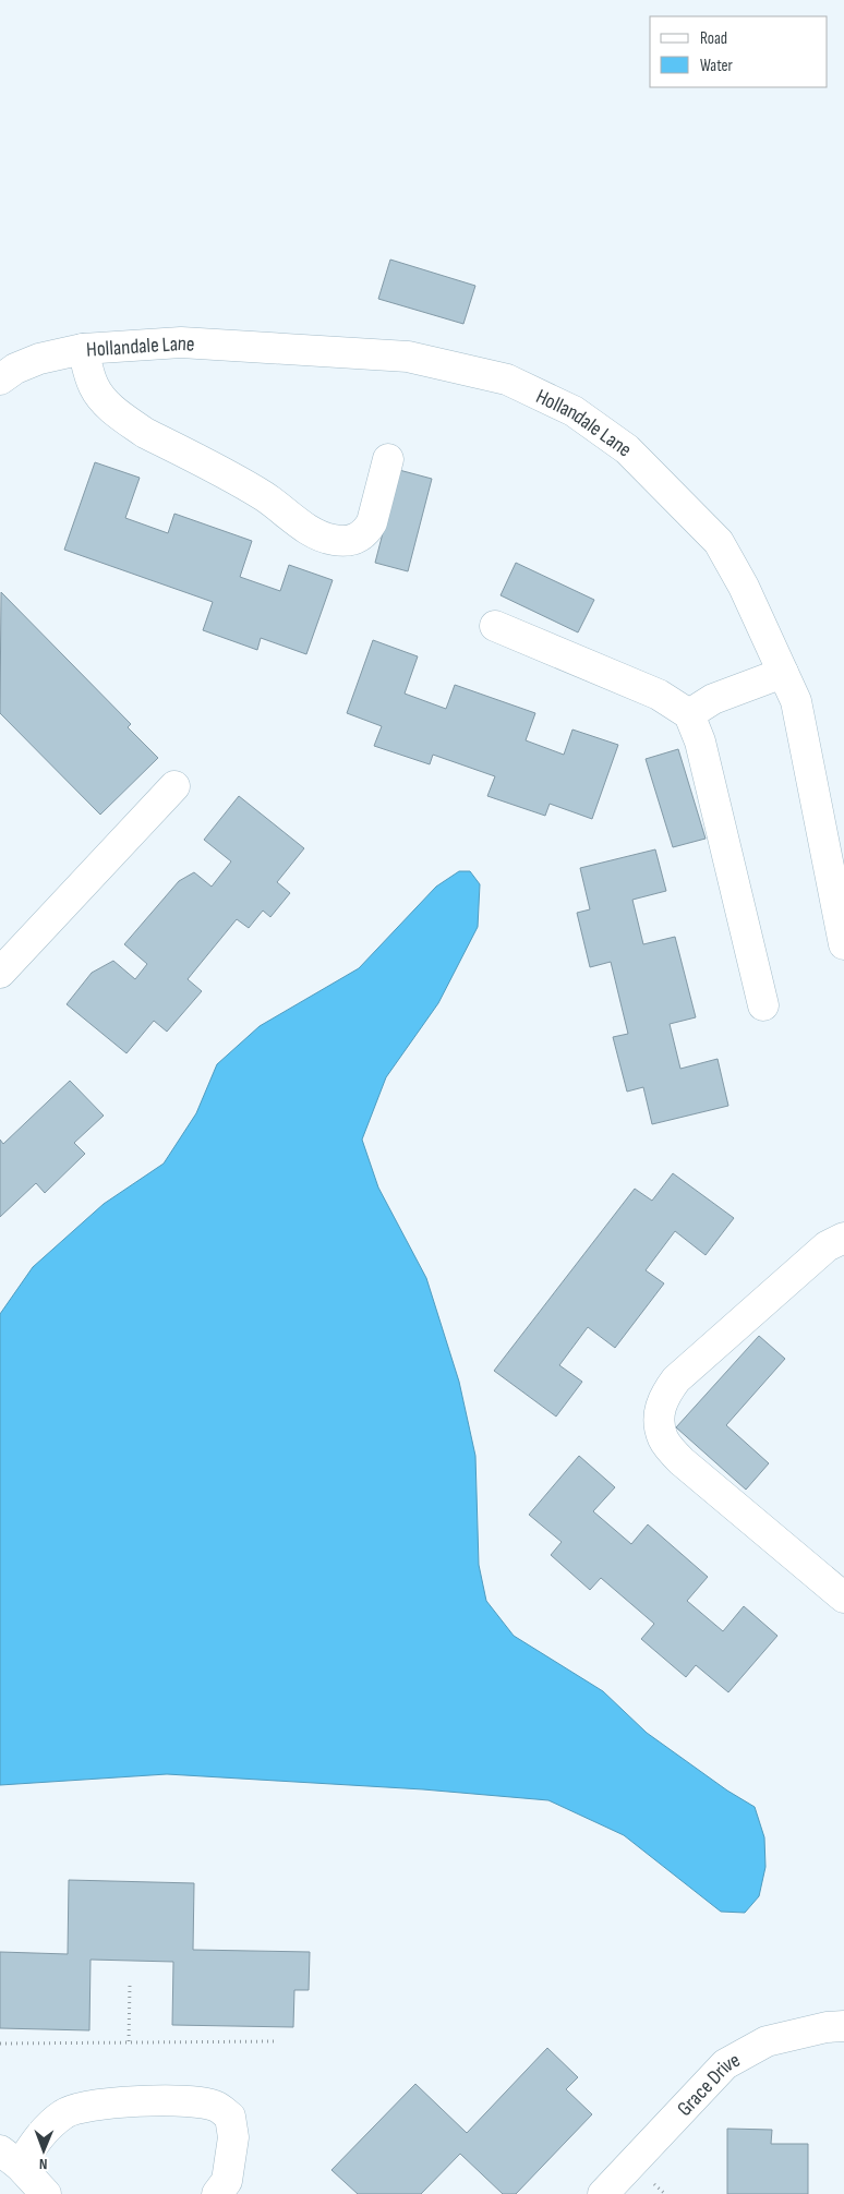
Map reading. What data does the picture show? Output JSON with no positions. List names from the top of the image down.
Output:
{
  "streets": {
    "street": ["Hollandale Lane", "Grace Drive"]
  },
  "legend": ["Road", "Water"],
  "north": "bottom"
}
